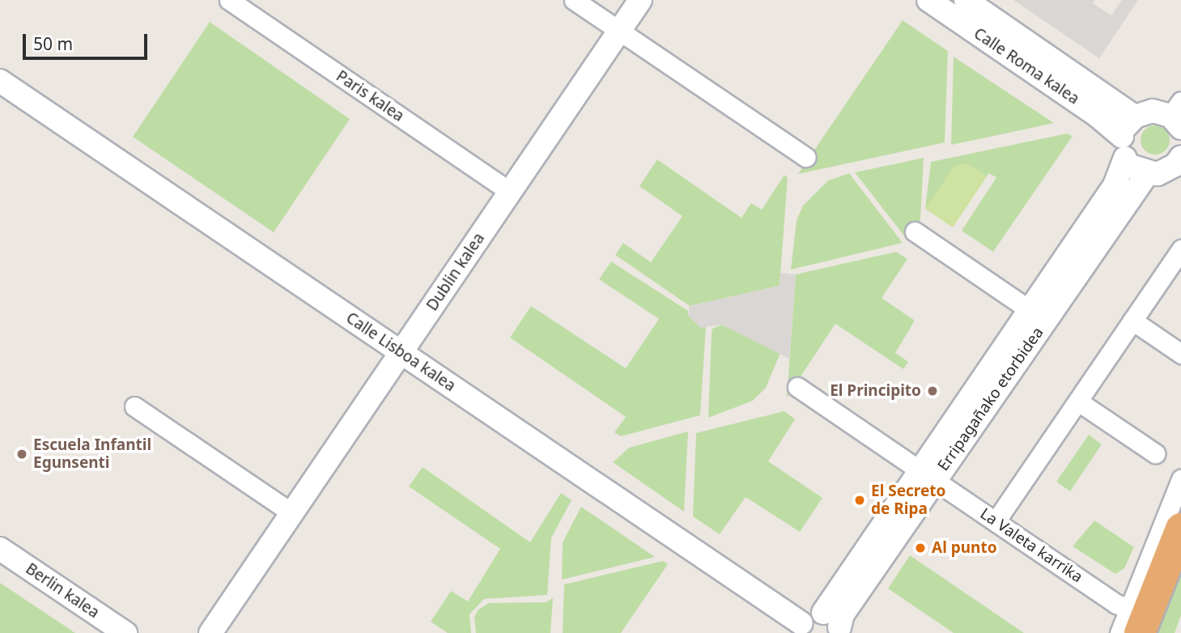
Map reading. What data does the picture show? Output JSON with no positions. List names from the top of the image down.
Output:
{
  "streets": {
    "street": [
      "Calle Roma kalea",
      "Paris kalea",
      "Dublin kalea",
      "Calle Lisboa kalea",
      "Erripagañako etorbidea",
      "La Valeta karrika",
      "Berlin kalea"
    ]
  },
  "crossings": [
    ["Calle Roma kalea", "Erripagañako etorbidea"],
    ["Paris kalea", "Dublin kalea"],
    ["Dublin kalea", "Calle Lisboa kalea"],
    ["Erripagañako etorbidea", "La Valeta karrika"]
  ],
  "places": [
    "El Principito",
    "Escuela Infantil Egunsenti",
    "El Secreto de Ripa",
    "Al punto"
  ],
  "scale_bar": "50 m"
}
